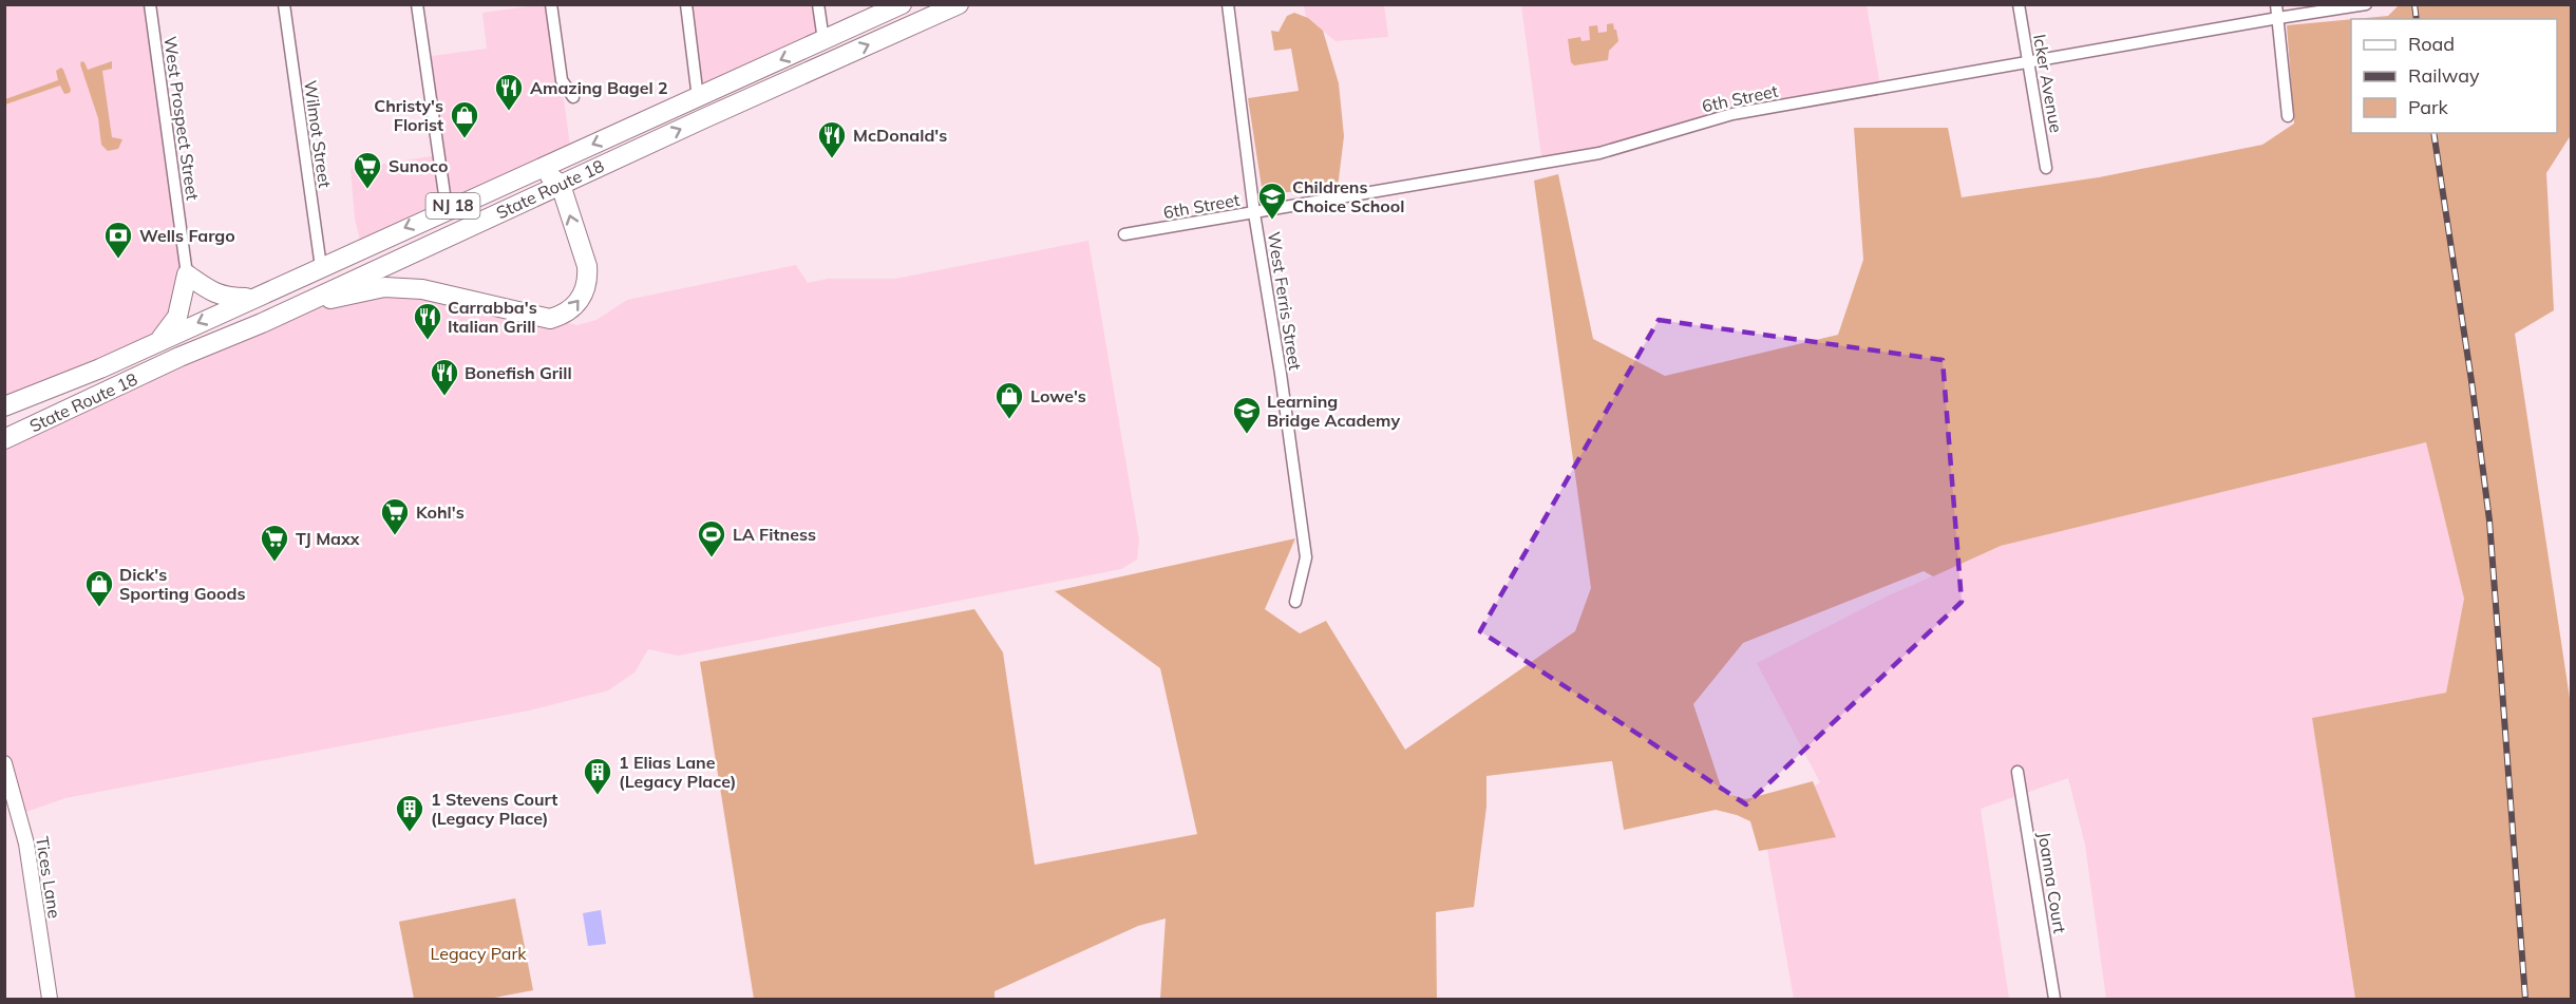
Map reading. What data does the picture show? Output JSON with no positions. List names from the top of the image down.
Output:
{
  "streets": {
    "highway": ["State Route 18", "NJ 18"],
    "street": [
      "Icker Avenue",
      "6th Street",
      "West Prospect Street",
      "Wilmot Street",
      "West Ferris Street",
      "Tices Lane",
      "Joanna Court"
    ]
  },
  "crossings": [
    ["Icker Avenue", "6th Street"],
    ["6th Street", "West Ferris Street"],
    ["Wilmot Street", "State Route 18"]
  ],
  "parks": ["Legacy Park"],
  "places": {
    "restaurant": [
      "Amazing Bagel 2",
      "McDonald's",
      "Carrabba's Italian Grill",
      "Bonefish Grill"
    ],
    "shop": ["Christy's Florist", "Lowe's", "Dick's Sporting Goods"],
    "supermarket": ["Sunoco", "Kohl's", "TJ Maxx"],
    "school or university": ["Childrens Choice School", "Learning Bridge Academy"],
    "bank": ["Wells Fargo"],
    "sports": ["LA Fitness"],
    "building": ["1 Elias Lane (Legacy Place)", "1 Stevens Court (Legacy Place)"]
  },
  "legend": ["Road", "Railway", "Park"]
}
